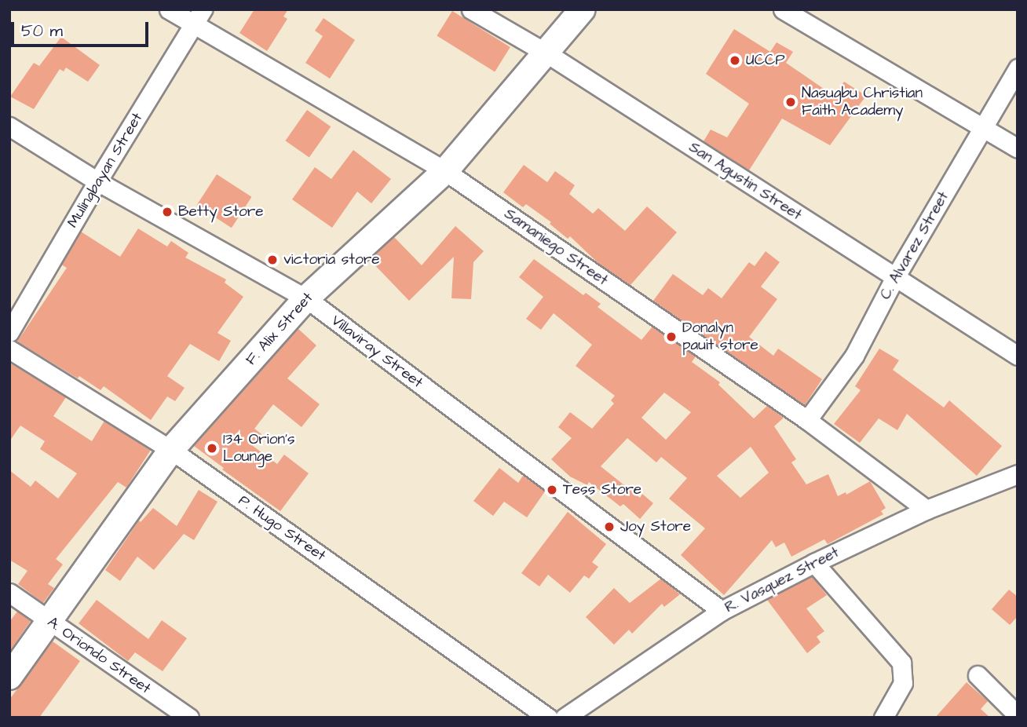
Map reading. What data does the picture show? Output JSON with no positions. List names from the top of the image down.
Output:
{
  "streets": {
    "main road": ["F. Alix Street"],
    "street": [
      "Mulingbayan Street",
      "San Agustin Street",
      "C. Alvarez Street",
      "Samaniego Street",
      "Villaviray Street",
      "P. Hugo Street",
      "R. Vasquez Street",
      "A. Oriondo Street"
    ]
  },
  "crossings": [
    ["Mulingbayan Street", "Samaniego Street"],
    ["Mulingbayan Street", "Villaviray Street"],
    ["San Agustin Street", "C. Alvarez Street"],
    ["San Agustin Street", "F. Alix Street"],
    ["C. Alvarez Street", "Samaniego Street"],
    ["Samaniego Street", "F. Alix Street"],
    ["Samaniego Street", "R. Vasquez Street"],
    ["F. Alix Street", "Villaviray Street"],
    ["F. Alix Street", "P. Hugo Street"],
    ["F. Alix Street", "A. Oriondo Street"],
    ["Villaviray Street", "R. Vasquez Street"]
  ],
  "places": [
    "UCCP",
    "Nasugbu Christian Faith Academy",
    "Betty Store",
    "victoria store",
    "Donalyn pauit store",
    "134 Orion's Lounge",
    "Tess Store",
    "Joy Store"
  ],
  "scale_bar": "50 m"
}
